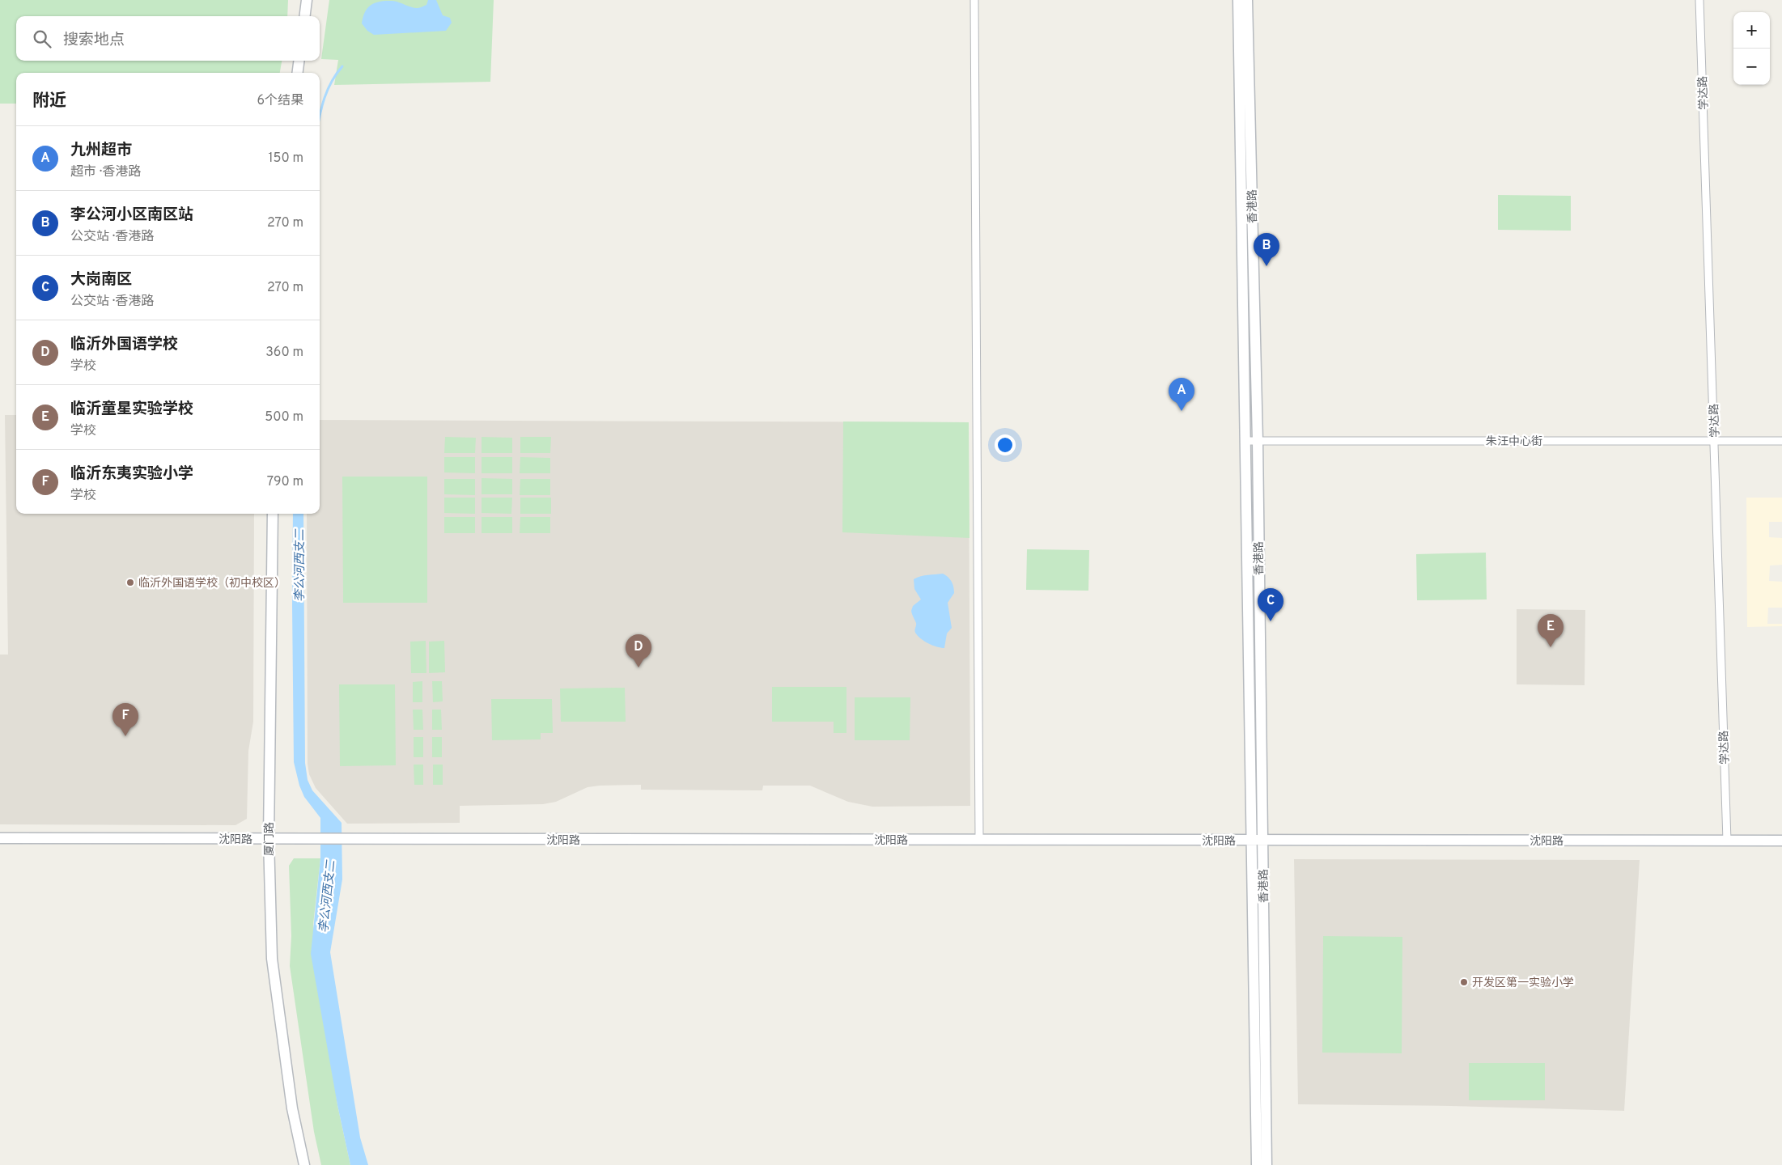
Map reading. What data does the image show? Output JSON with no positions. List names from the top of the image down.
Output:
{
  "streets": {
    "street": [
      "学达路",
      "香港路",
      "朱汪中心街",
      "沈阳路",
      "厦门路"
    ]
  },
  "crossings": [
    ["学达路", "朱汪中心街"],
    ["学达路", "沈阳路"],
    ["香港路", "朱汪中心街"],
    ["香港路", "沈阳路"],
    ["沈阳路", "厦门路"]
  ],
  "water": ["李公河西支二"],
  "places": ["临沂外国语学校（初中校区）", "开发区第一实验小学"],
  "page": {
    "map_buttons": ["+", "−"],
    "search": "搜索地点",
    "heading": ["附近", "6个结果"],
    "list": [
      {
        "mark": "A",
        "name": "九州超市",
        "note": "超市 · 香港路",
        "value": "150 m"
      },
      {
        "mark": "B",
        "name": "李公河小区南区站",
        "note": "公交站 · 香港路",
        "value": "270 m"
      },
      {
        "mark": "C",
        "name": "大岗南区",
        "note": "公交站 · 香港路",
        "value": "270 m"
      },
      {
        "mark": "D",
        "name": "临沂外国语学校",
        "note": "学校",
        "value": "360 m"
      },
      {
        "mark": "E",
        "name": "临沂童星实验学校",
        "note": "学校",
        "value": "500 m"
      },
      {
        "mark": "F",
        "name": "临沂东夷实验小学",
        "note": "学校",
        "value": "790 m"
      }
    ],
    "pins": [
      "B",
      "A",
      "C",
      "E",
      "D",
      "F"
    ]
  }
}
